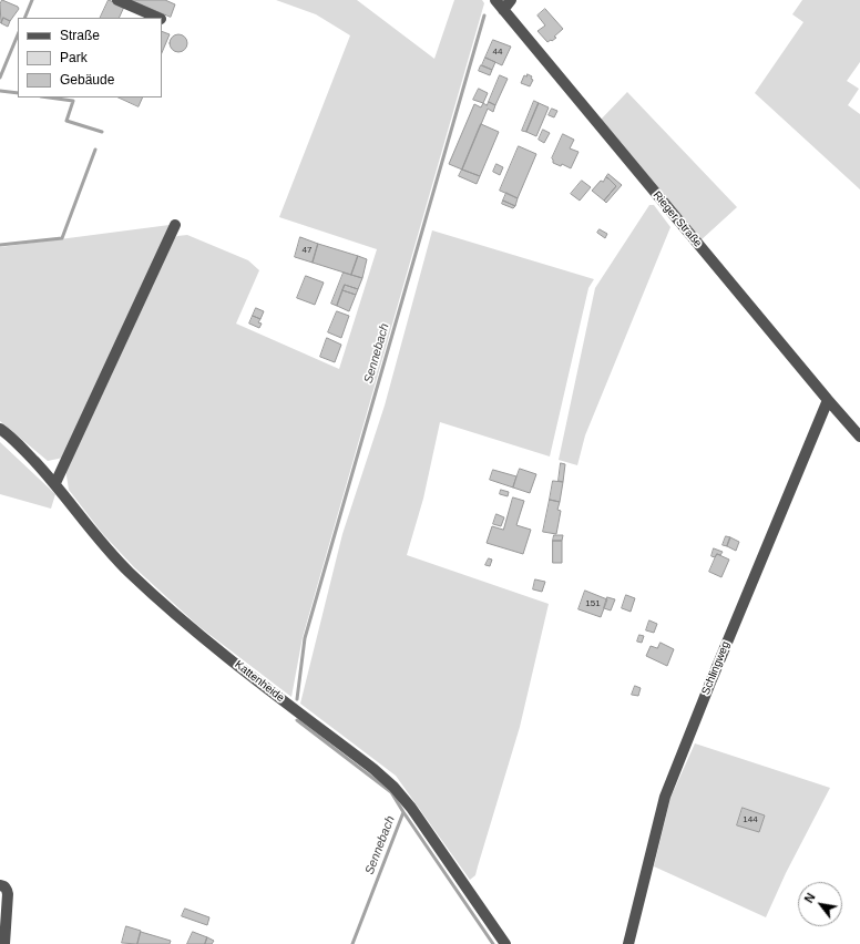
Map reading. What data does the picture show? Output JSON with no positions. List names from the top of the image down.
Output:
{
  "streets": {
    "street": ["Rieger Straße", "Schlingweg", "Kattenheide"]
  },
  "crossings": [
    ["Rieger Straße", "Schlingweg"]
  ],
  "water": ["Sennebach"],
  "house_numbers": [
    "44",
    "47",
    "151",
    "144"
  ],
  "legend": ["Straße", "Park", "Gebäude"],
  "north": "top left"
}
